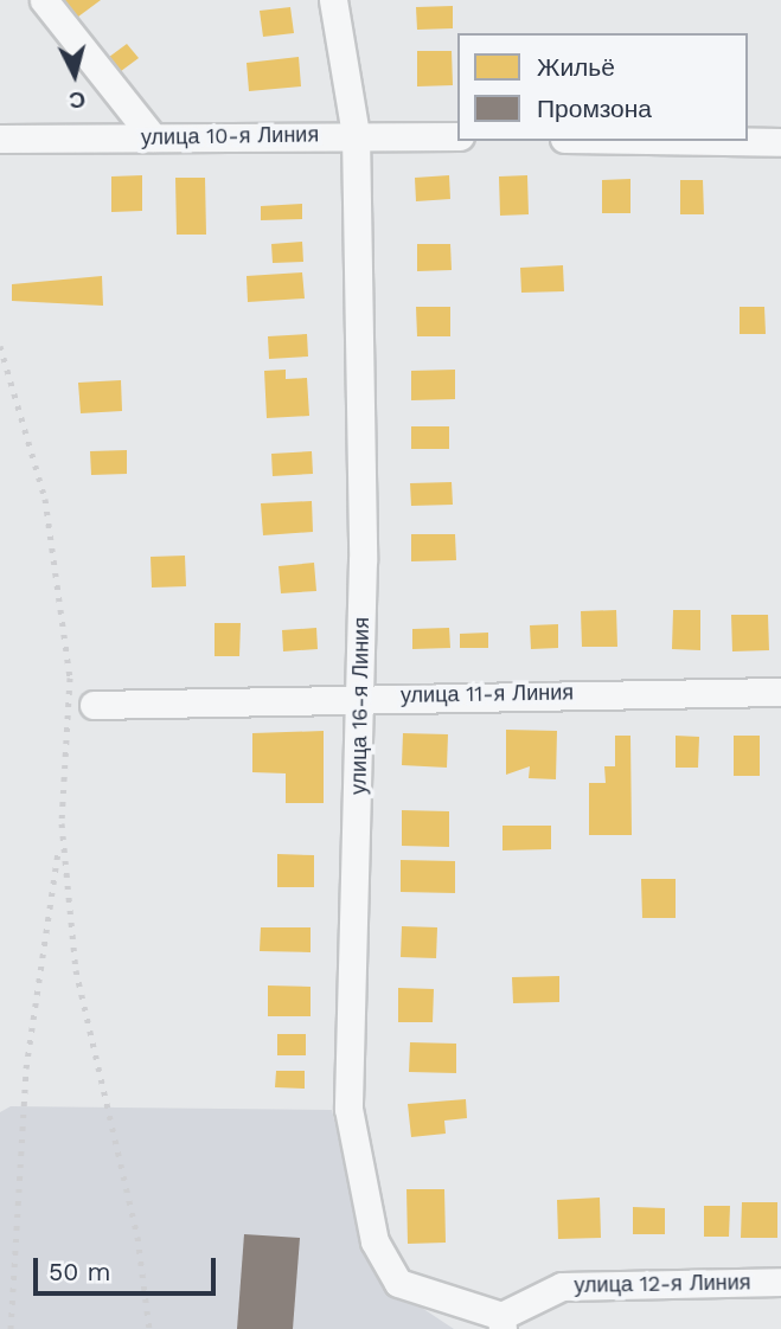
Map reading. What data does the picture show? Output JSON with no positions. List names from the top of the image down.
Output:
{
  "streets": {
    "street": [
      "улица 10-я Линия",
      "улица 11-я Линия",
      "улица 16-я Линия",
      "улица 12-я Линия"
    ]
  },
  "crossings": [
    ["улица 10-я Линия", "улица 16-я Линия"],
    ["улица 11-я Линия", "улица 16-я Линия"],
    ["улица 16-я Линия", "улица 12-я Линия"]
  ],
  "legend": ["Жильё", "Промзона"],
  "scale_bar": "50 m",
  "north": "bottom"
}
